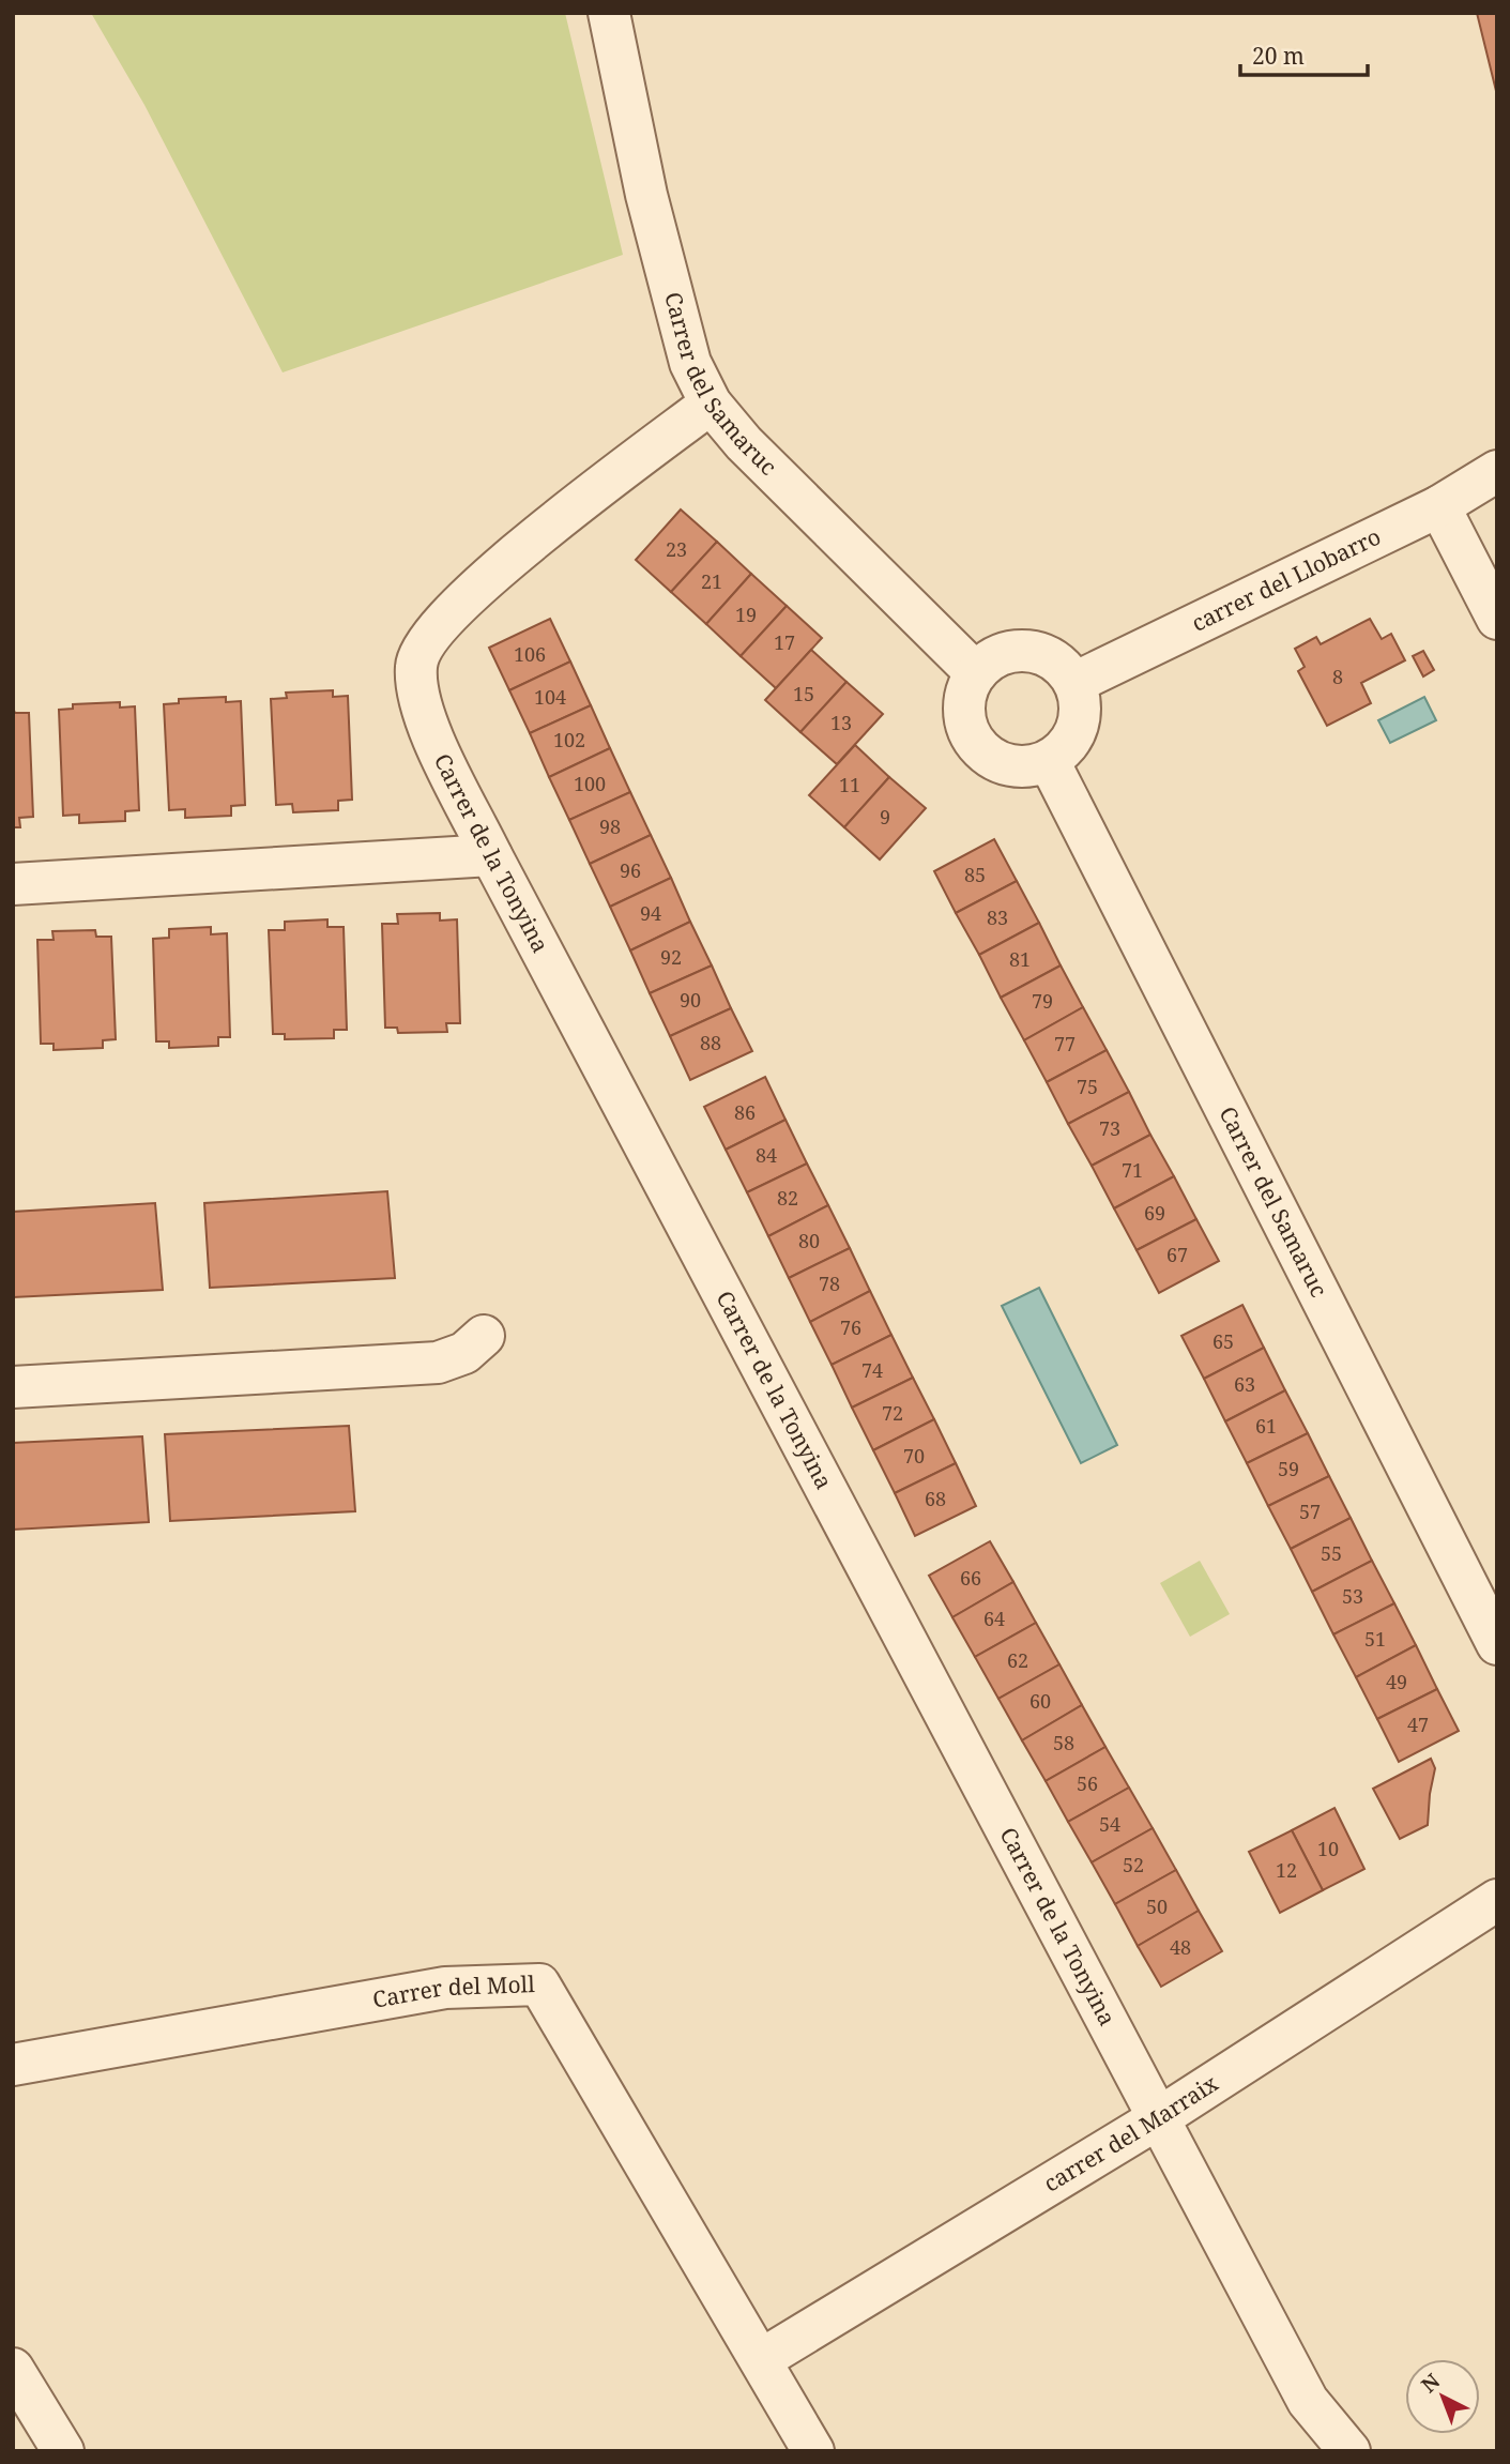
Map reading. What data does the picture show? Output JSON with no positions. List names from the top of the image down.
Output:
{
  "streets": {
    "street": [
      "Carrer del Samaruc",
      "carrer del Llobarro",
      "Carrer de la Tonyina",
      "Carrer del Moll",
      "carrer del Marraix"
    ]
  },
  "crossings": [
    ["Carrer del Samaruc", "carrer del Llobarro"],
    ["Carrer del Samaruc", "Carrer de la Tonyina"],
    ["Carrer de la Tonyina", "carrer del Marraix"],
    ["Carrer del Moll", "carrer del Marraix"]
  ],
  "house_numbers": [
    "23",
    "21",
    "19",
    "17",
    "106",
    "8",
    "15",
    "104",
    "13",
    "102",
    "100",
    "11",
    "9",
    "98",
    "96",
    "85",
    "94",
    "83",
    "92",
    "81",
    "90",
    "79",
    "88",
    "77",
    "75",
    "86",
    "73",
    "84",
    "71",
    "82",
    "69",
    "80",
    "67",
    "78",
    "76",
    "65",
    "74",
    "63",
    "72",
    "61",
    "70",
    "59",
    "68",
    "57",
    "55",
    "66",
    "53",
    "64",
    "51",
    "62",
    "49",
    "60",
    "47",
    "58",
    "56",
    "54",
    "10",
    "52",
    "12",
    "50",
    "48"
  ],
  "scale_bar": "20 m",
  "north": "top left"
}
